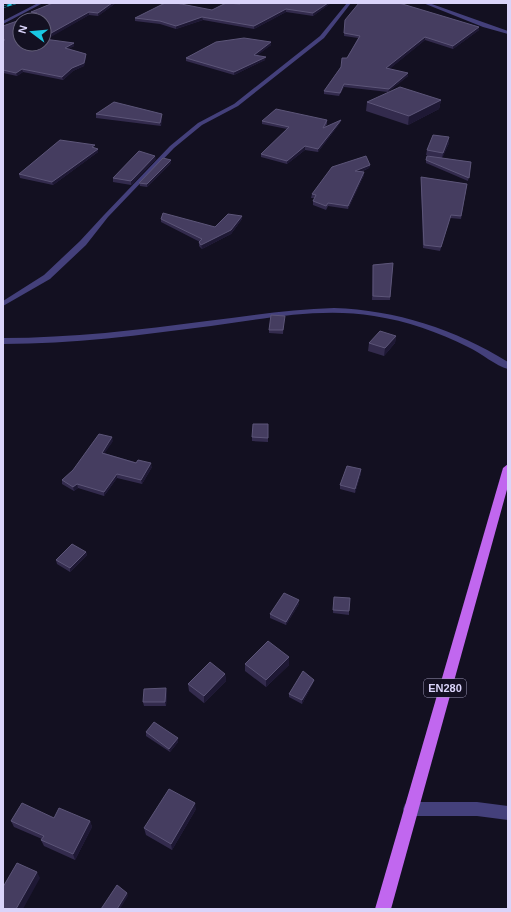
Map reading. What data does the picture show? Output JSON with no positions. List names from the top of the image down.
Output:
{
  "streets": {
    "main road": ["EN280"]
  },
  "north": "left"
}
